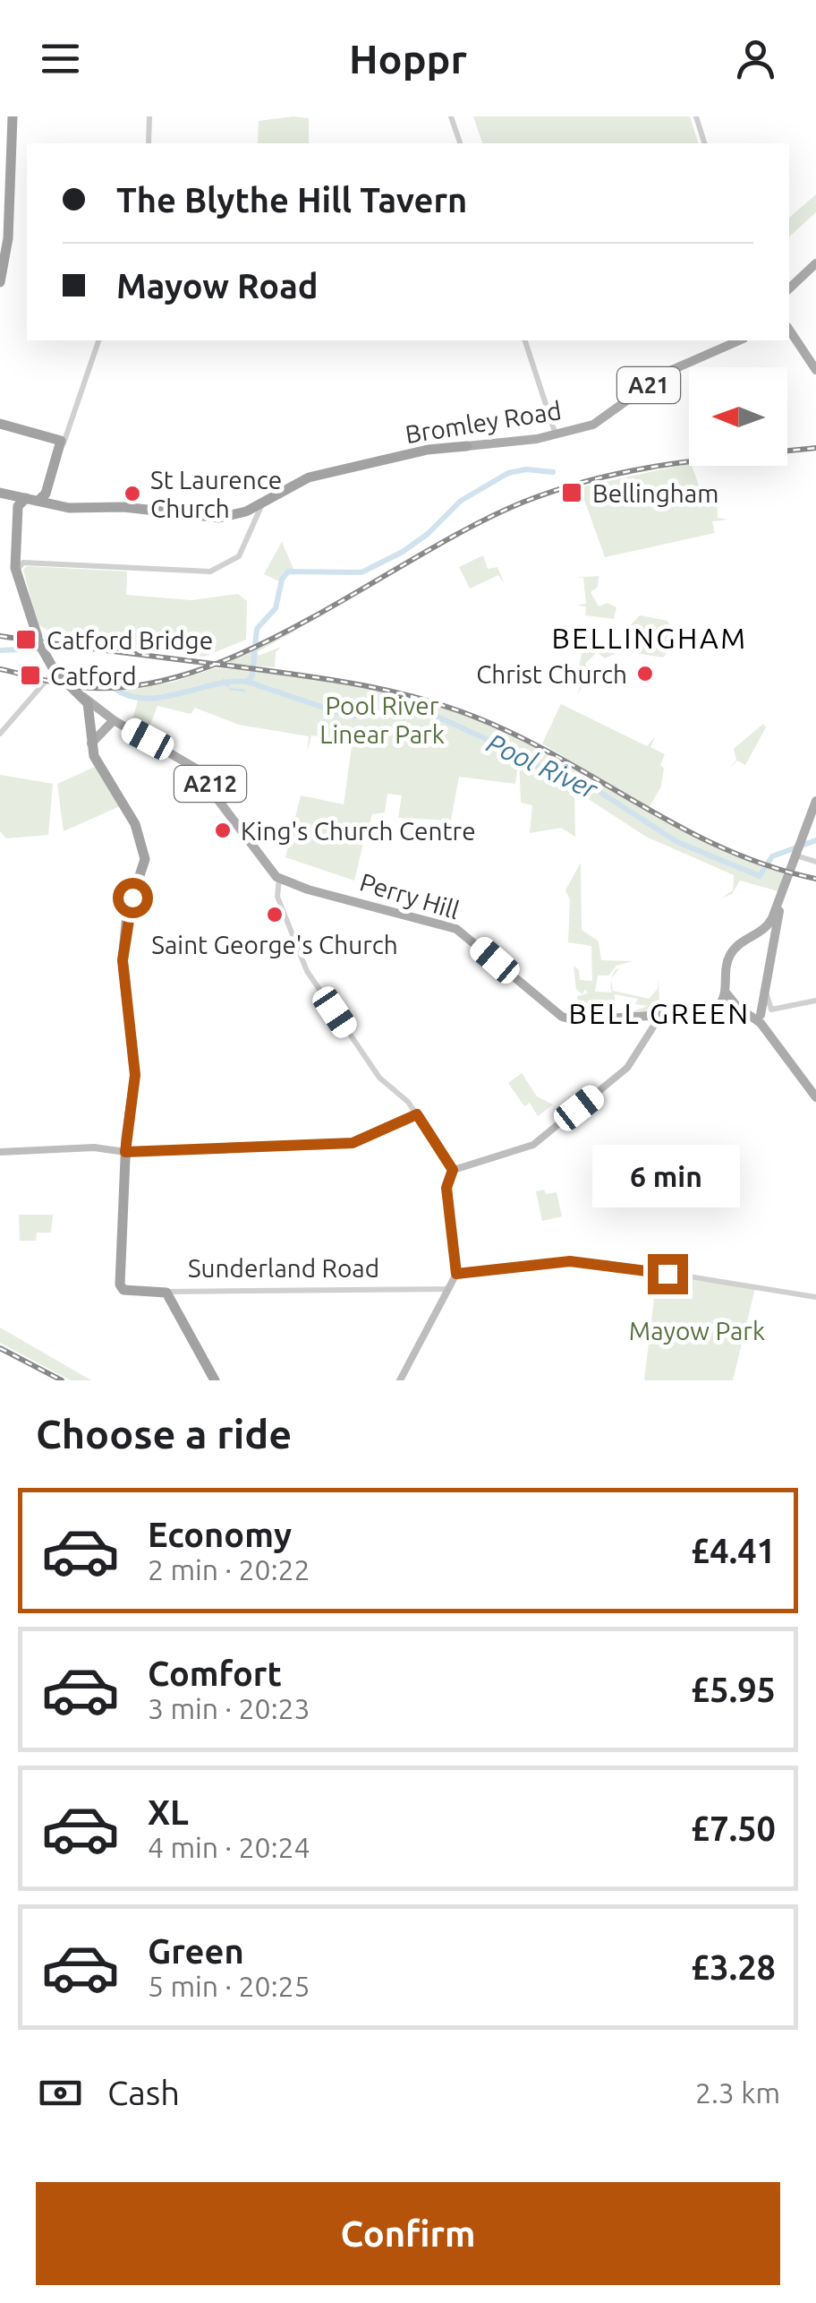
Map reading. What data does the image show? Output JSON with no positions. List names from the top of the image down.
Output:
{
  "streets": {
    "highway": ["A21", "Bromley Road", "Sunderland Road"],
    "main road": ["A212", "Perry Hill"]
  },
  "crossings": [
    ["A212", "Perry Hill"]
  ],
  "districts": ["BELLINGHAM", "BELL GREEN"],
  "water": ["Pool River"],
  "parks": ["Pool River Linear Park", "Mayow Park"],
  "places": {
    "transit": ["Bellingham", "Catford Bridge", "Catford"],
    "other": [
      "St Laurence Church",
      "Christ Church",
      "King's Church Centre",
      "Saint George's Church"
    ]
  },
  "north": "left",
  "page": {
    "header": "Hoppr",
    "banner": ["The Blythe Hill Tavern", "Mayow Road"],
    "bubble": "6 min",
    "heading": "Choose a ride",
    "list": [
      {
        "name": "Economy",
        "note": "2 min · 20:22",
        "value": "£4.41"
      },
      {
        "name": "Comfort",
        "note": "3 min · 20:23",
        "value": "£5.95"
      },
      {
        "name": "XL",
        "note": "4 min · 20:24",
        "value": "£7.50"
      },
      {
        "name": "Green",
        "note": "5 min · 20:25",
        "value": "£3.28"
      }
    ],
    "pay": ["Cash", "2.3 km"],
    "buttons": "Confirm"
  }
}
